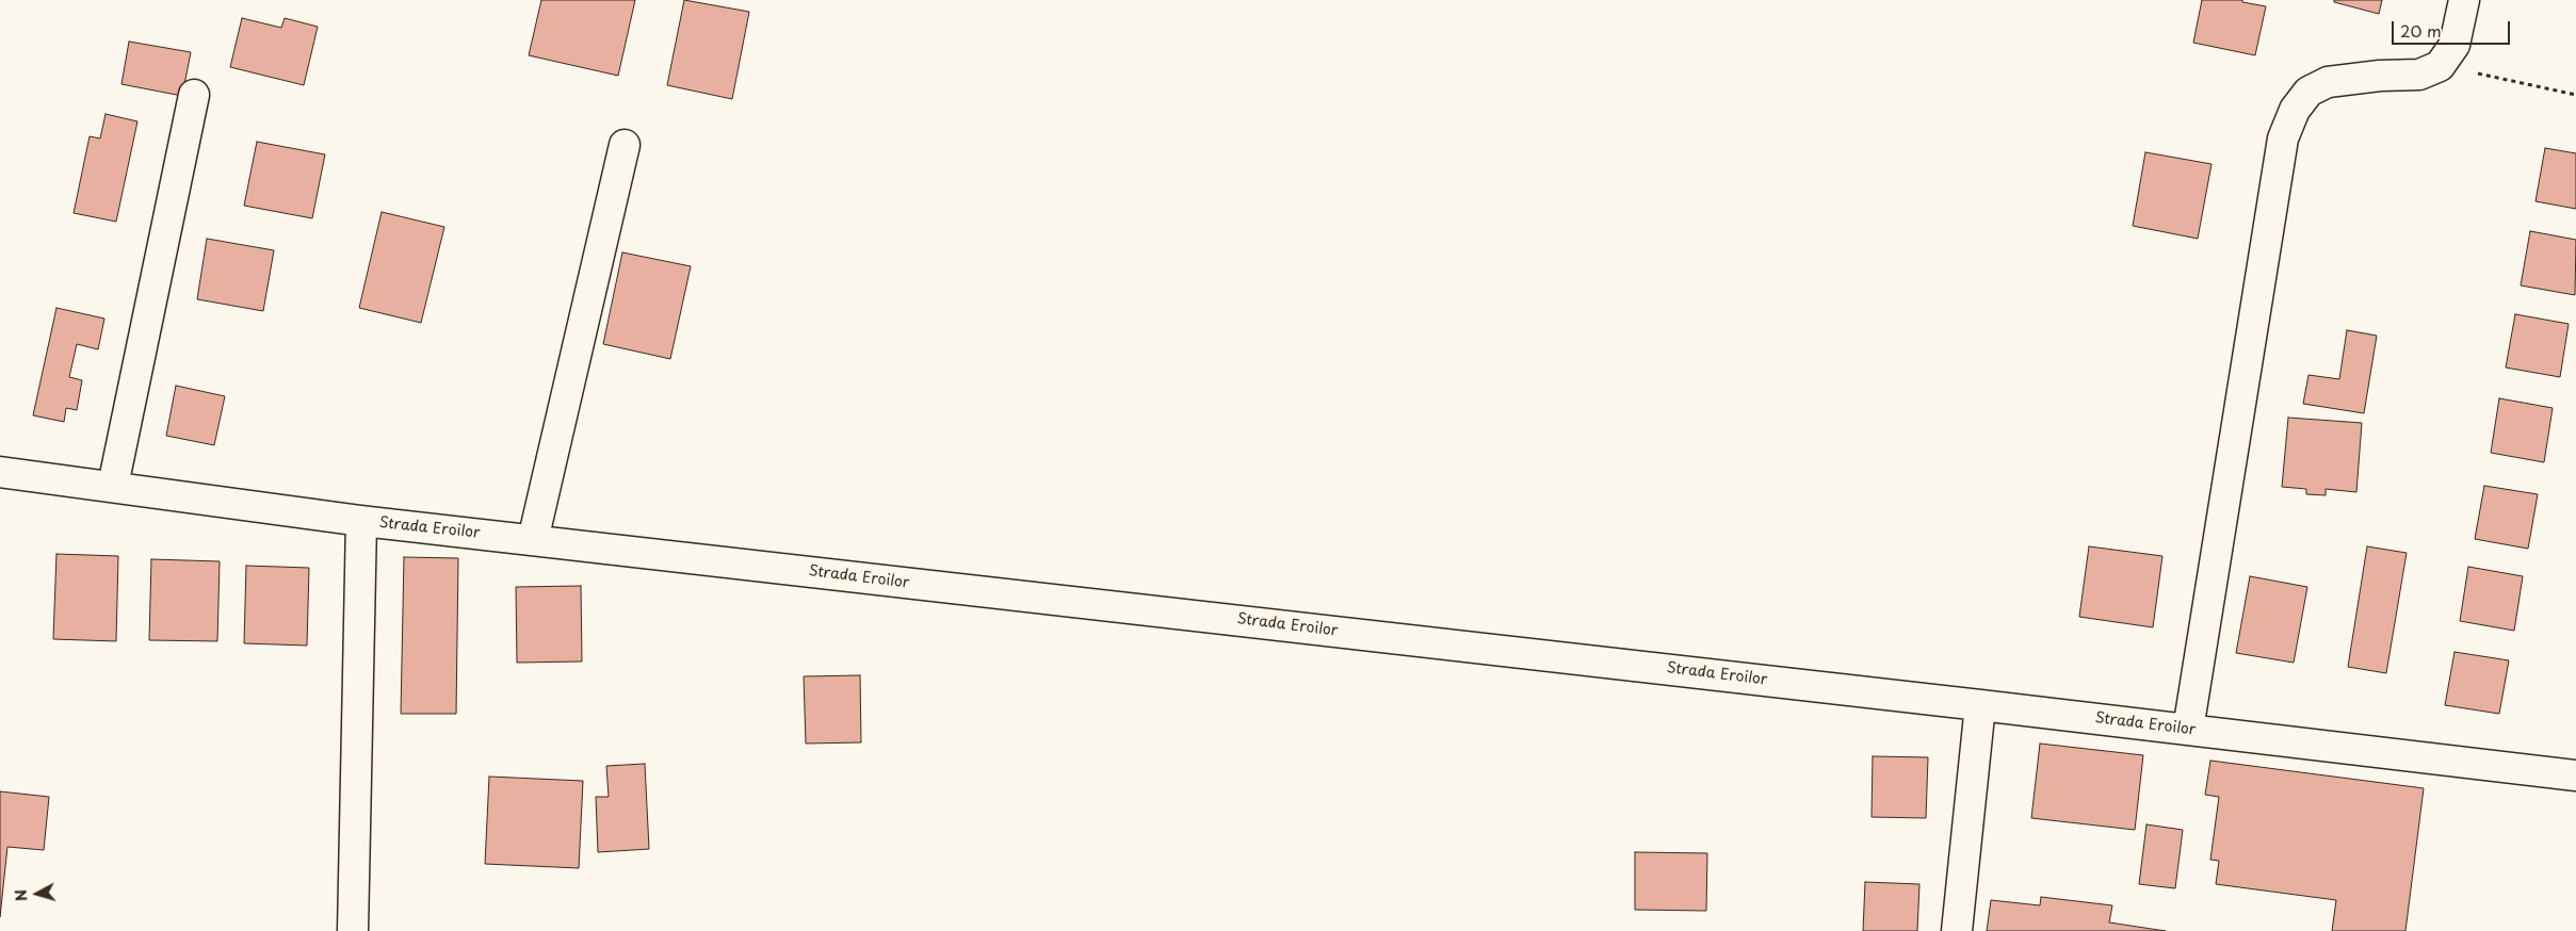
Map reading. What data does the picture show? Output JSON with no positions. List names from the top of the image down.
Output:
{
  "streets": {
    "street": ["Strada Eroilor"]
  },
  "scale_bar": "20 m",
  "north": "left"
}
